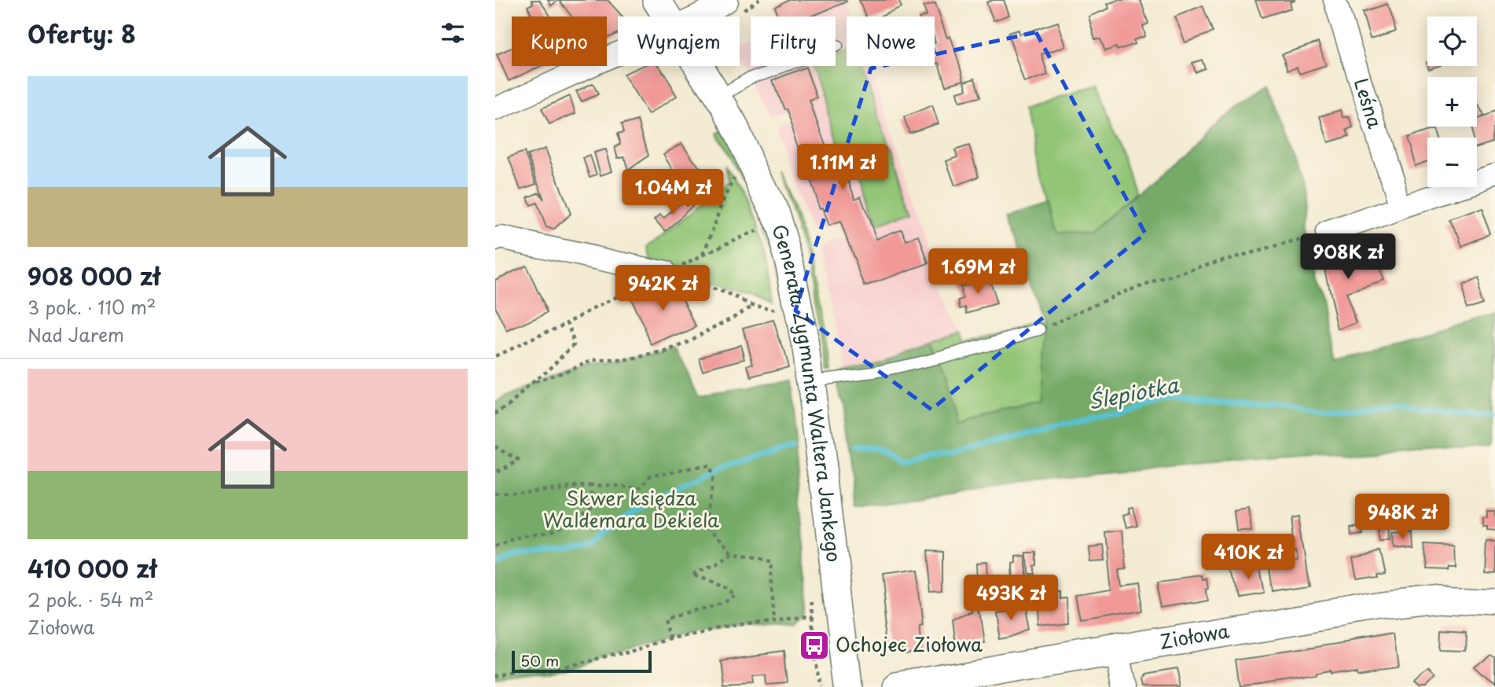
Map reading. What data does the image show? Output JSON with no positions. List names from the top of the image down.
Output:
{
  "streets": {
    "street": ["Leśna", "Generała Zygmunta Waltera Jankego", "Ziołowa"]
  },
  "water": ["Ślepiotka"],
  "parks": ["Skwer księdza Waldemara Dekiela"],
  "places": {
    "bus stop": ["Ochojec Ziołowa"]
  },
  "scale_bar": "50 m",
  "page": {
    "heading": "Oferty: 8",
    "map_buttons": ["+", "−"],
    "chip": [
      "Kupno",
      "Wynajem",
      "Filtry",
      "Nowe"
    ],
    "list": [
      {
        "name": "908 000 zł",
        "note": "3 pok. · 110 m² · Nad Jarem"
      },
      {
        "name": "410 000 zł",
        "note": "2 pok. · 54 m² · Ziołowa"
      }
    ],
    "price": [
      "1.11M zł",
      "1.04M zł",
      "908K zł",
      "1.69M zł",
      "942K zł",
      "948K zł",
      "410K zł",
      "493K zł"
    ],
    "scale": "50 m"
  }
}
